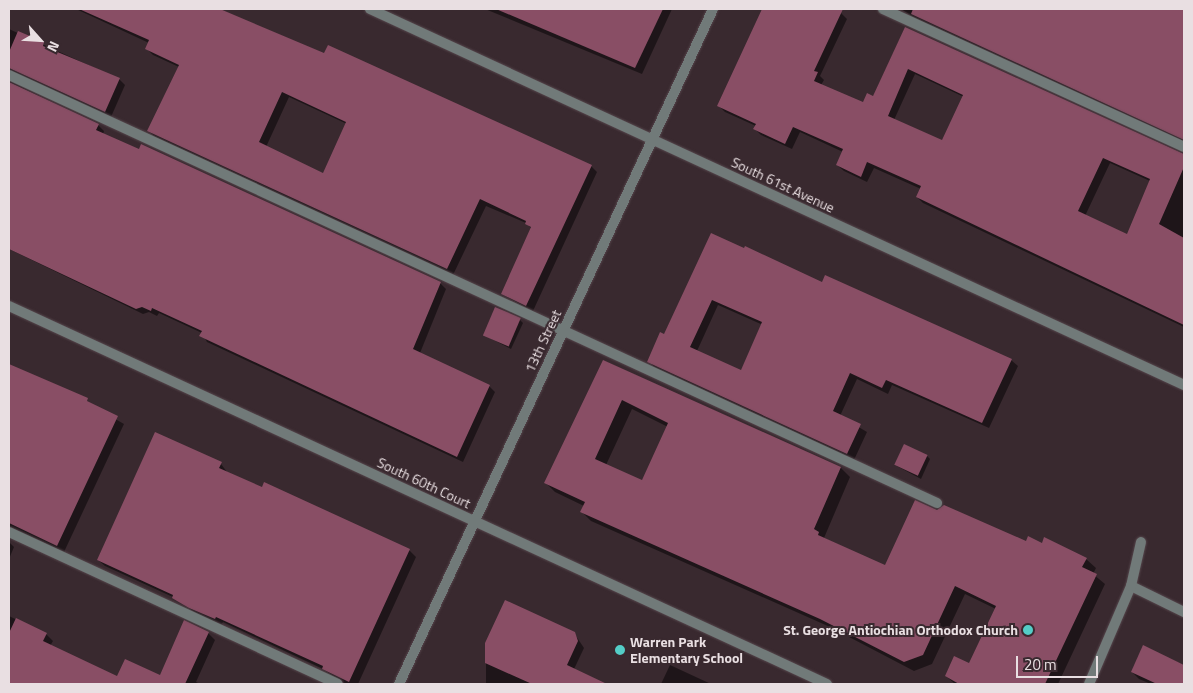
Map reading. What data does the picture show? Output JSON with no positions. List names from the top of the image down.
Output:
{
  "streets": {
    "street": ["South 61st Avenue", "13th Street", "South 60th Court"]
  },
  "crossings": [
    ["South 61st Avenue", "13th Street"],
    ["13th Street", "South 60th Court"]
  ],
  "places": ["St. George Antiochian Orthodox Church", "Warren Park Elementary School"],
  "scale_bar": "20 m",
  "north": "bottom right"
}
